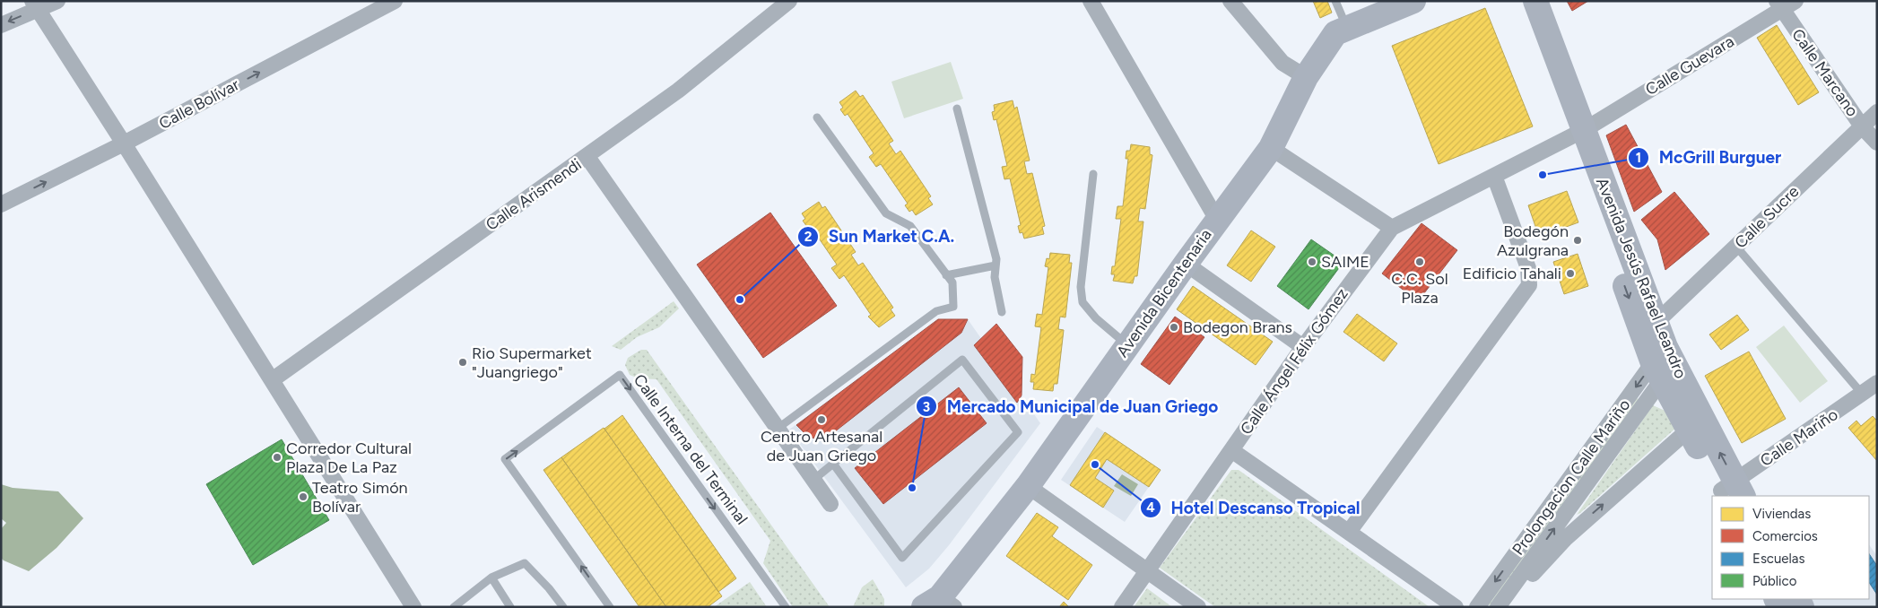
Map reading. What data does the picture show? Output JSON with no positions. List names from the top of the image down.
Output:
{
  "streets": {
    "main road": ["Avenida Jesús Rafael Leandro", "Avenida Bicentenaria"],
    "street": [
      "Calle Guevara",
      "Calle Marcano",
      "Calle Bolívar",
      "Calle Arismendi",
      "Calle Sucre",
      "Calle Ángel Félix Gómez",
      "Calle Mariño",
      "Prolongacion Calle Mariño"
    ],
    "lane": ["Calle Interna del Terminal"]
  },
  "crossings": [
    ["Calle Guevara", "Calle Marcano"],
    ["Calle Guevara", "Avenida Jesús Rafael Leandro"],
    ["Calle Guevara", "Calle Ángel Félix Gómez"],
    ["Calle Marcano", "Calle Sucre"],
    ["Calle Sucre", "Avenida Jesús Rafael Leandro"],
    ["Avenida Jesús Rafael Leandro", "Calle Ángel Félix Gómez"],
    ["Avenida Jesús Rafael Leandro", "Calle Mariño"],
    ["Avenida Jesús Rafael Leandro", "Prolongacion Calle Mariño"]
  ],
  "one_way": ["Calle Bolívar"],
  "places": [
    "McGrill Burguer",
    "Bodegón Azulgrana",
    "SAIME",
    "C.C. Sol Plaza",
    "Edificio Tahali",
    "Sun Market C.A.",
    "Bodegon Brans",
    "Rio Supermarket \"Juangriego\"",
    "Centro Artesanal de Juan Griego",
    "Corredor Cultural Plaza De La Paz",
    "Hotel Descanso Tropical",
    "Mercado Municipal de Juan Griego",
    "Teatro Simón Bolívar"
  ],
  "legend": [
    "Viviendas",
    "Comercios",
    "Escuelas",
    "Público"
  ]
}
